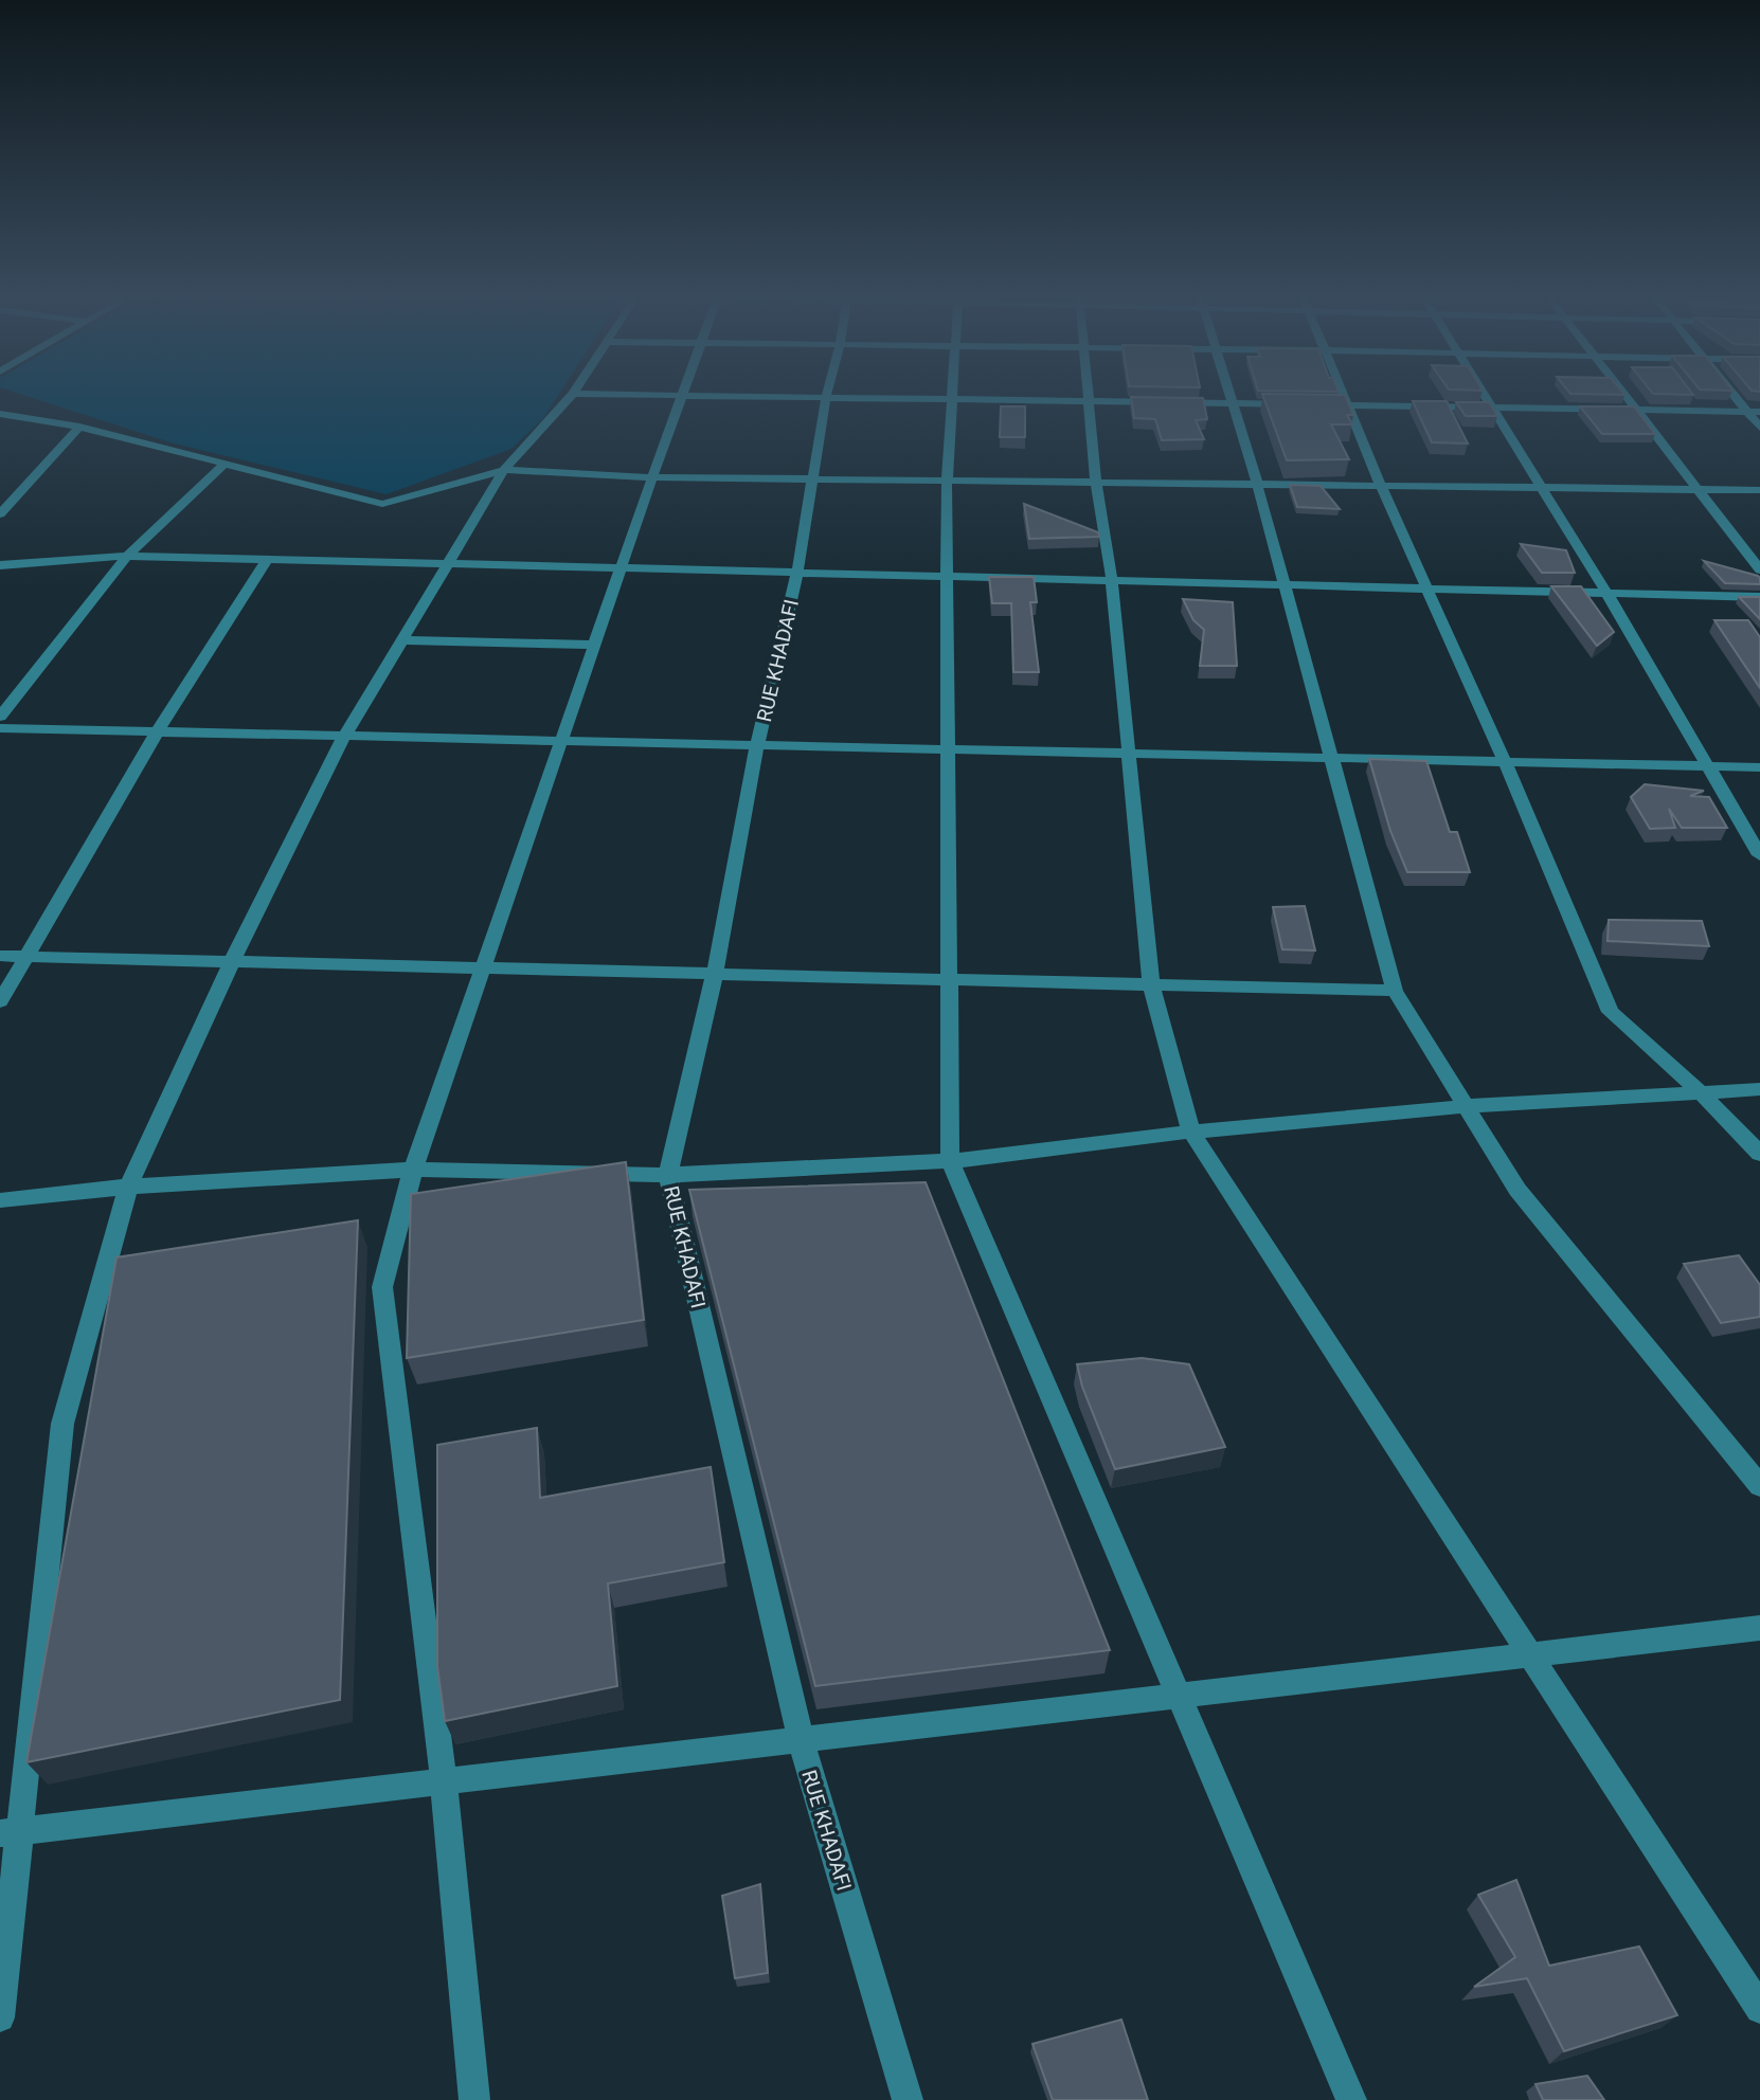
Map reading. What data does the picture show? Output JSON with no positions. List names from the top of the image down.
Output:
{
  "streets": {
    "street": ["RUE KHADAFI"]
  }
}
